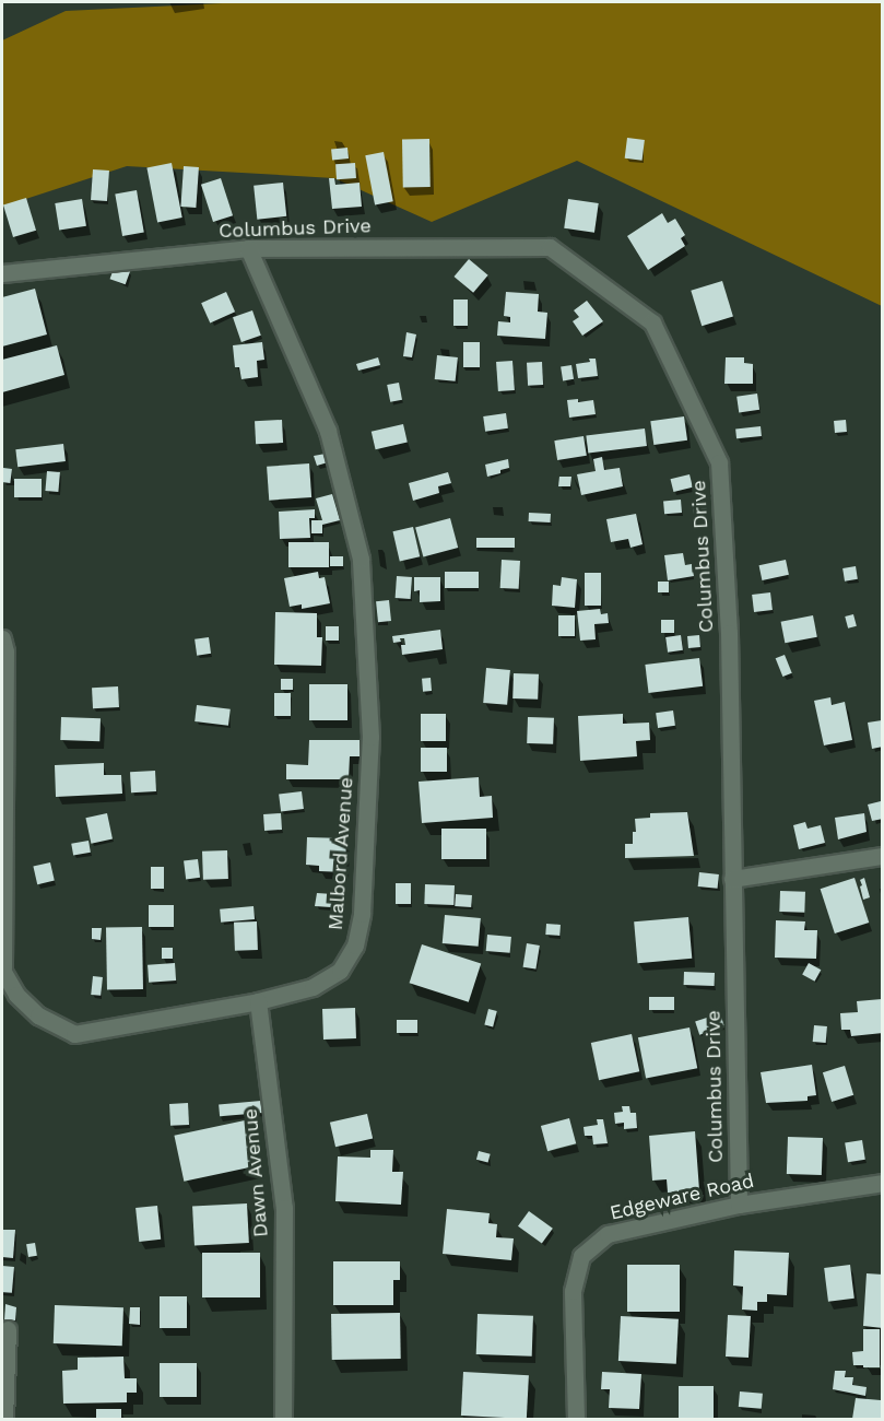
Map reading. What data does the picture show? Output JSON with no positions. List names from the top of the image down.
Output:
{
  "streets": {
    "street": [
      "Columbus Drive",
      "Malbord Avenue",
      "Dawn Avenue",
      "Edgeware Road"
    ]
  },
  "crossings": [
    ["Columbus Drive", "Malbord Avenue"],
    ["Columbus Drive", "Edgeware Road"],
    ["Malbord Avenue", "Dawn Avenue"]
  ]
}
